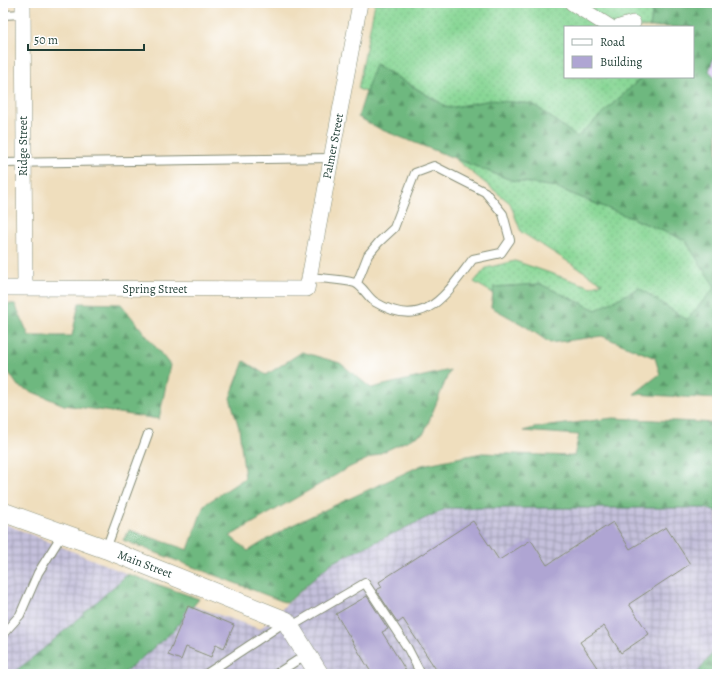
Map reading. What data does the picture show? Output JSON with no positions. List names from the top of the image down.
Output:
{
  "streets": {
    "street": [
      "Ridge Street",
      "Palmer Street",
      "Spring Street",
      "Main Street"
    ]
  },
  "crossings": [
    ["Ridge Street", "Spring Street"],
    ["Palmer Street", "Spring Street"]
  ],
  "legend": ["Road", "Building"],
  "scale_bar": "50 m"
}
